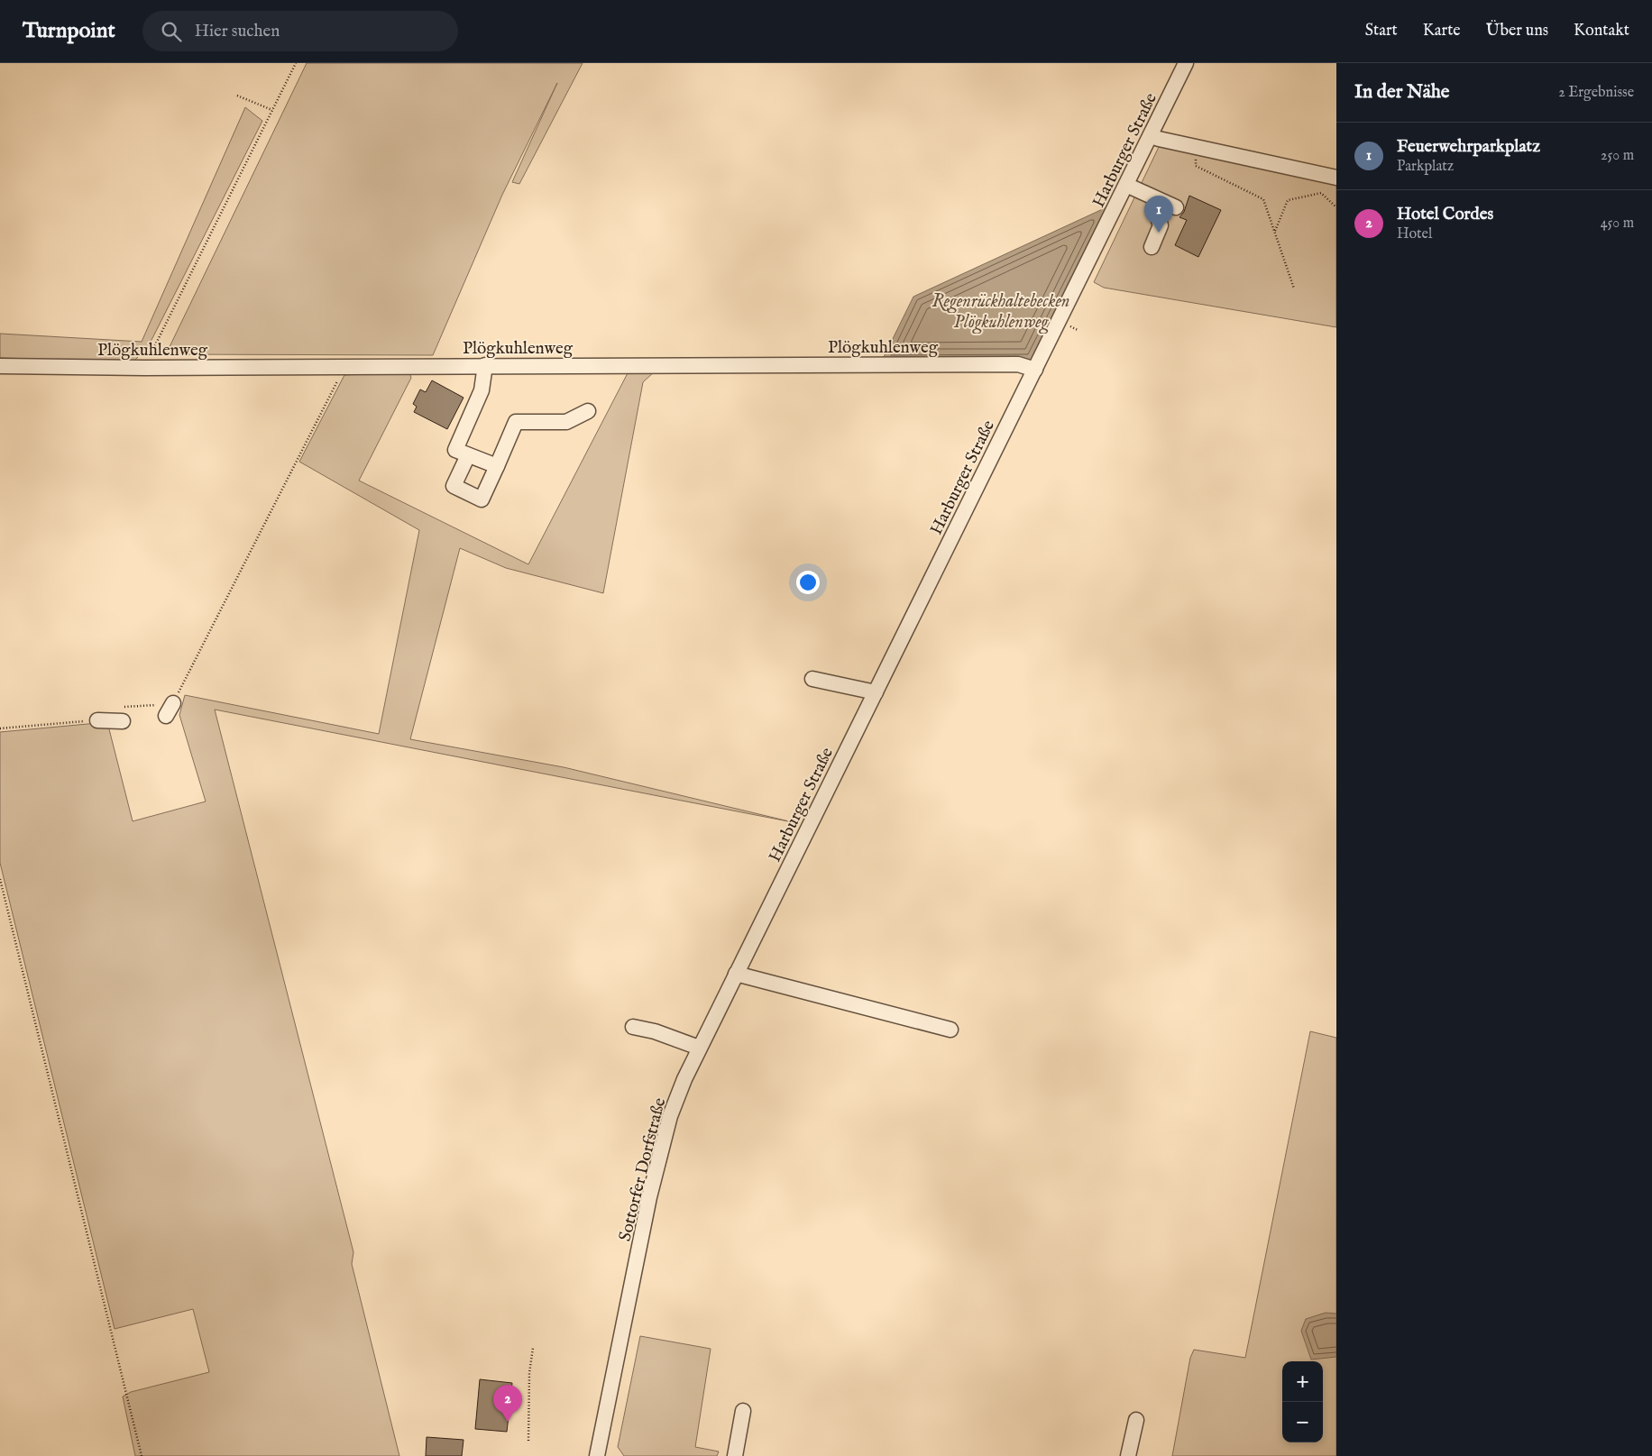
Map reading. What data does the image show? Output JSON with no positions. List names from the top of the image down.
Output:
{
  "streets": {
    "street": ["Harburger Straße", "Plögkuhlenweg", "Sottorfer Dorfstraße"]
  },
  "crossings": [
    ["Harburger Straße", "Plögkuhlenweg"],
    ["Harburger Straße", "Sottorfer Dorfstraße"]
  ],
  "water": ["Regenrückhaltebecken Plögkuhlenweg"],
  "page": {
    "header": "Turnpoint",
    "search": "Hier suchen",
    "nav": [
      "Start",
      "Karte",
      "Über uns",
      "Kontakt"
    ],
    "heading": ["In der Nähe", "2 Ergebnisse"],
    "list": [
      {
        "mark": "1",
        "name": "Feuerwehrparkplatz",
        "note": "Parkplatz",
        "value": "250 m"
      },
      {
        "mark": "2",
        "name": "Hotel Cordes",
        "note": "Hotel",
        "value": "450 m"
      }
    ],
    "pins": ["1", "2"],
    "map_buttons": ["+", "−"]
  }
}
